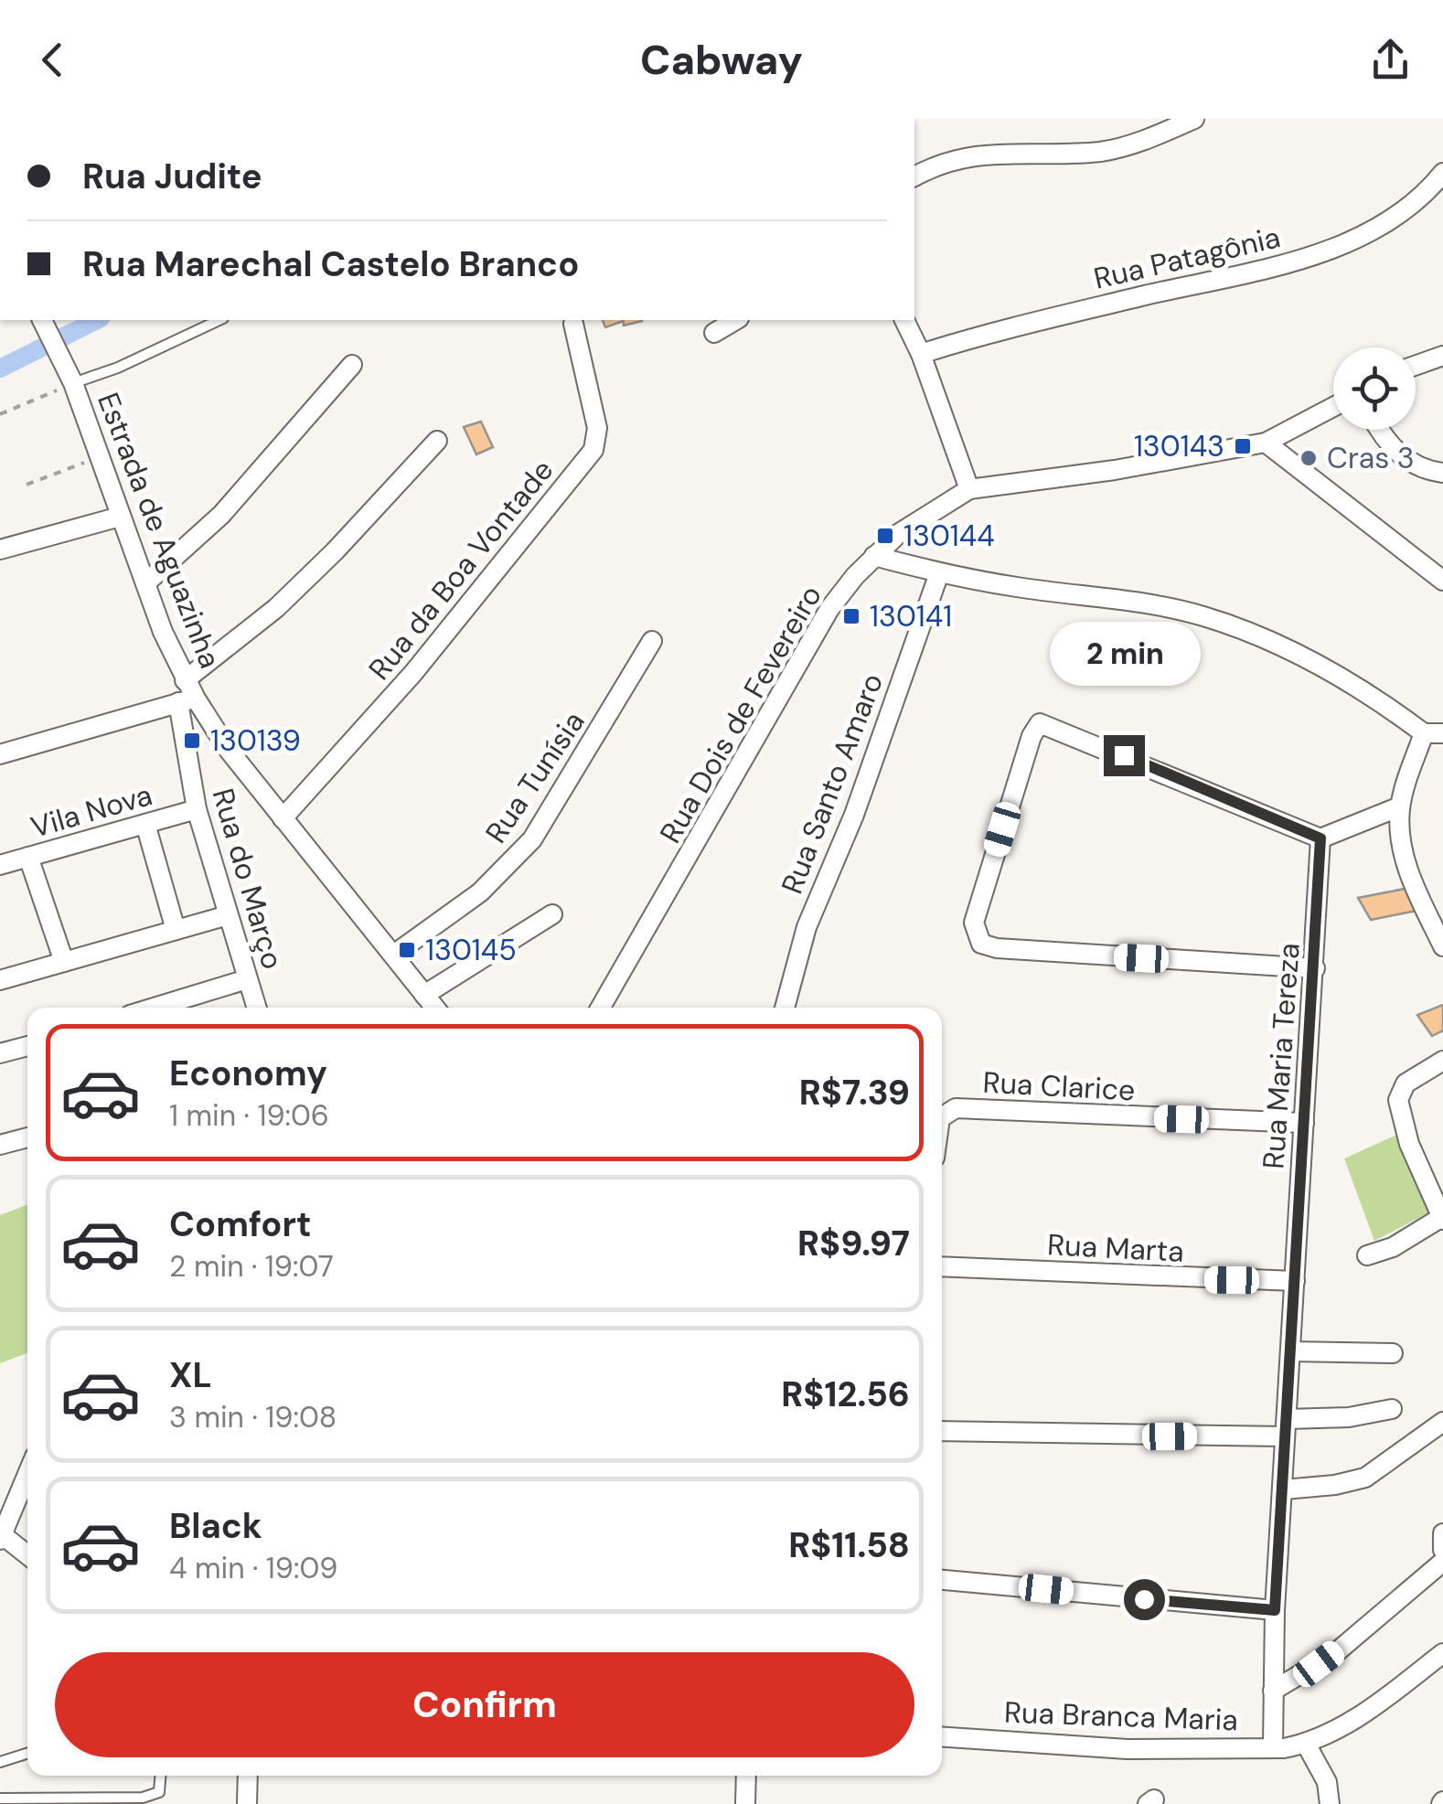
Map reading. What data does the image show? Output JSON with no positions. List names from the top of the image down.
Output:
{
  "streets": {
    "street": [
      "Rua Patagônia",
      "Estrada de Aguazinha",
      "Rua da Boa Vontade",
      "Rua Dois de Fevereiro",
      "Rua Tunísia",
      "Rua Santo Amaro",
      "Vila Nova",
      "Rua do Março",
      "Rua Maria Tereza",
      "Rua Clarice",
      "Rua Marta",
      "Rua Branca Maria"
    ]
  },
  "crossings": [
    ["Estrada de Aguazinha", "Rua da Boa Vontade"],
    ["Estrada de Aguazinha", "Rua Tunísia"],
    ["Estrada de Aguazinha", "Rua do Março"],
    ["Vila Nova", "Rua do Março"],
    ["Rua Maria Tereza", "Rua Clarice"],
    ["Rua Maria Tereza", "Rua Marta"],
    ["Rua Maria Tereza", "Rua Branca Maria"]
  ],
  "places": {
    "transit": [
      "130143",
      "130144",
      "130141",
      "130139",
      "130145"
    ],
    "other": ["Cras 3"]
  },
  "page": {
    "header": "Cabway",
    "banner": ["Rua Judite", "Rua Marechal Castelo Branco"],
    "bubble": "2 min",
    "list": [
      {
        "name": "Economy",
        "note": "1 min · 19:06",
        "value": "R$7.39"
      },
      {
        "name": "Comfort",
        "note": "2 min · 19:07",
        "value": "R$9.97"
      },
      {
        "name": "XL",
        "note": "3 min · 19:08",
        "value": "R$12.56"
      },
      {
        "name": "Black",
        "note": "4 min · 19:09",
        "value": "R$11.58"
      }
    ],
    "buttons": "Confirm"
  }
}
